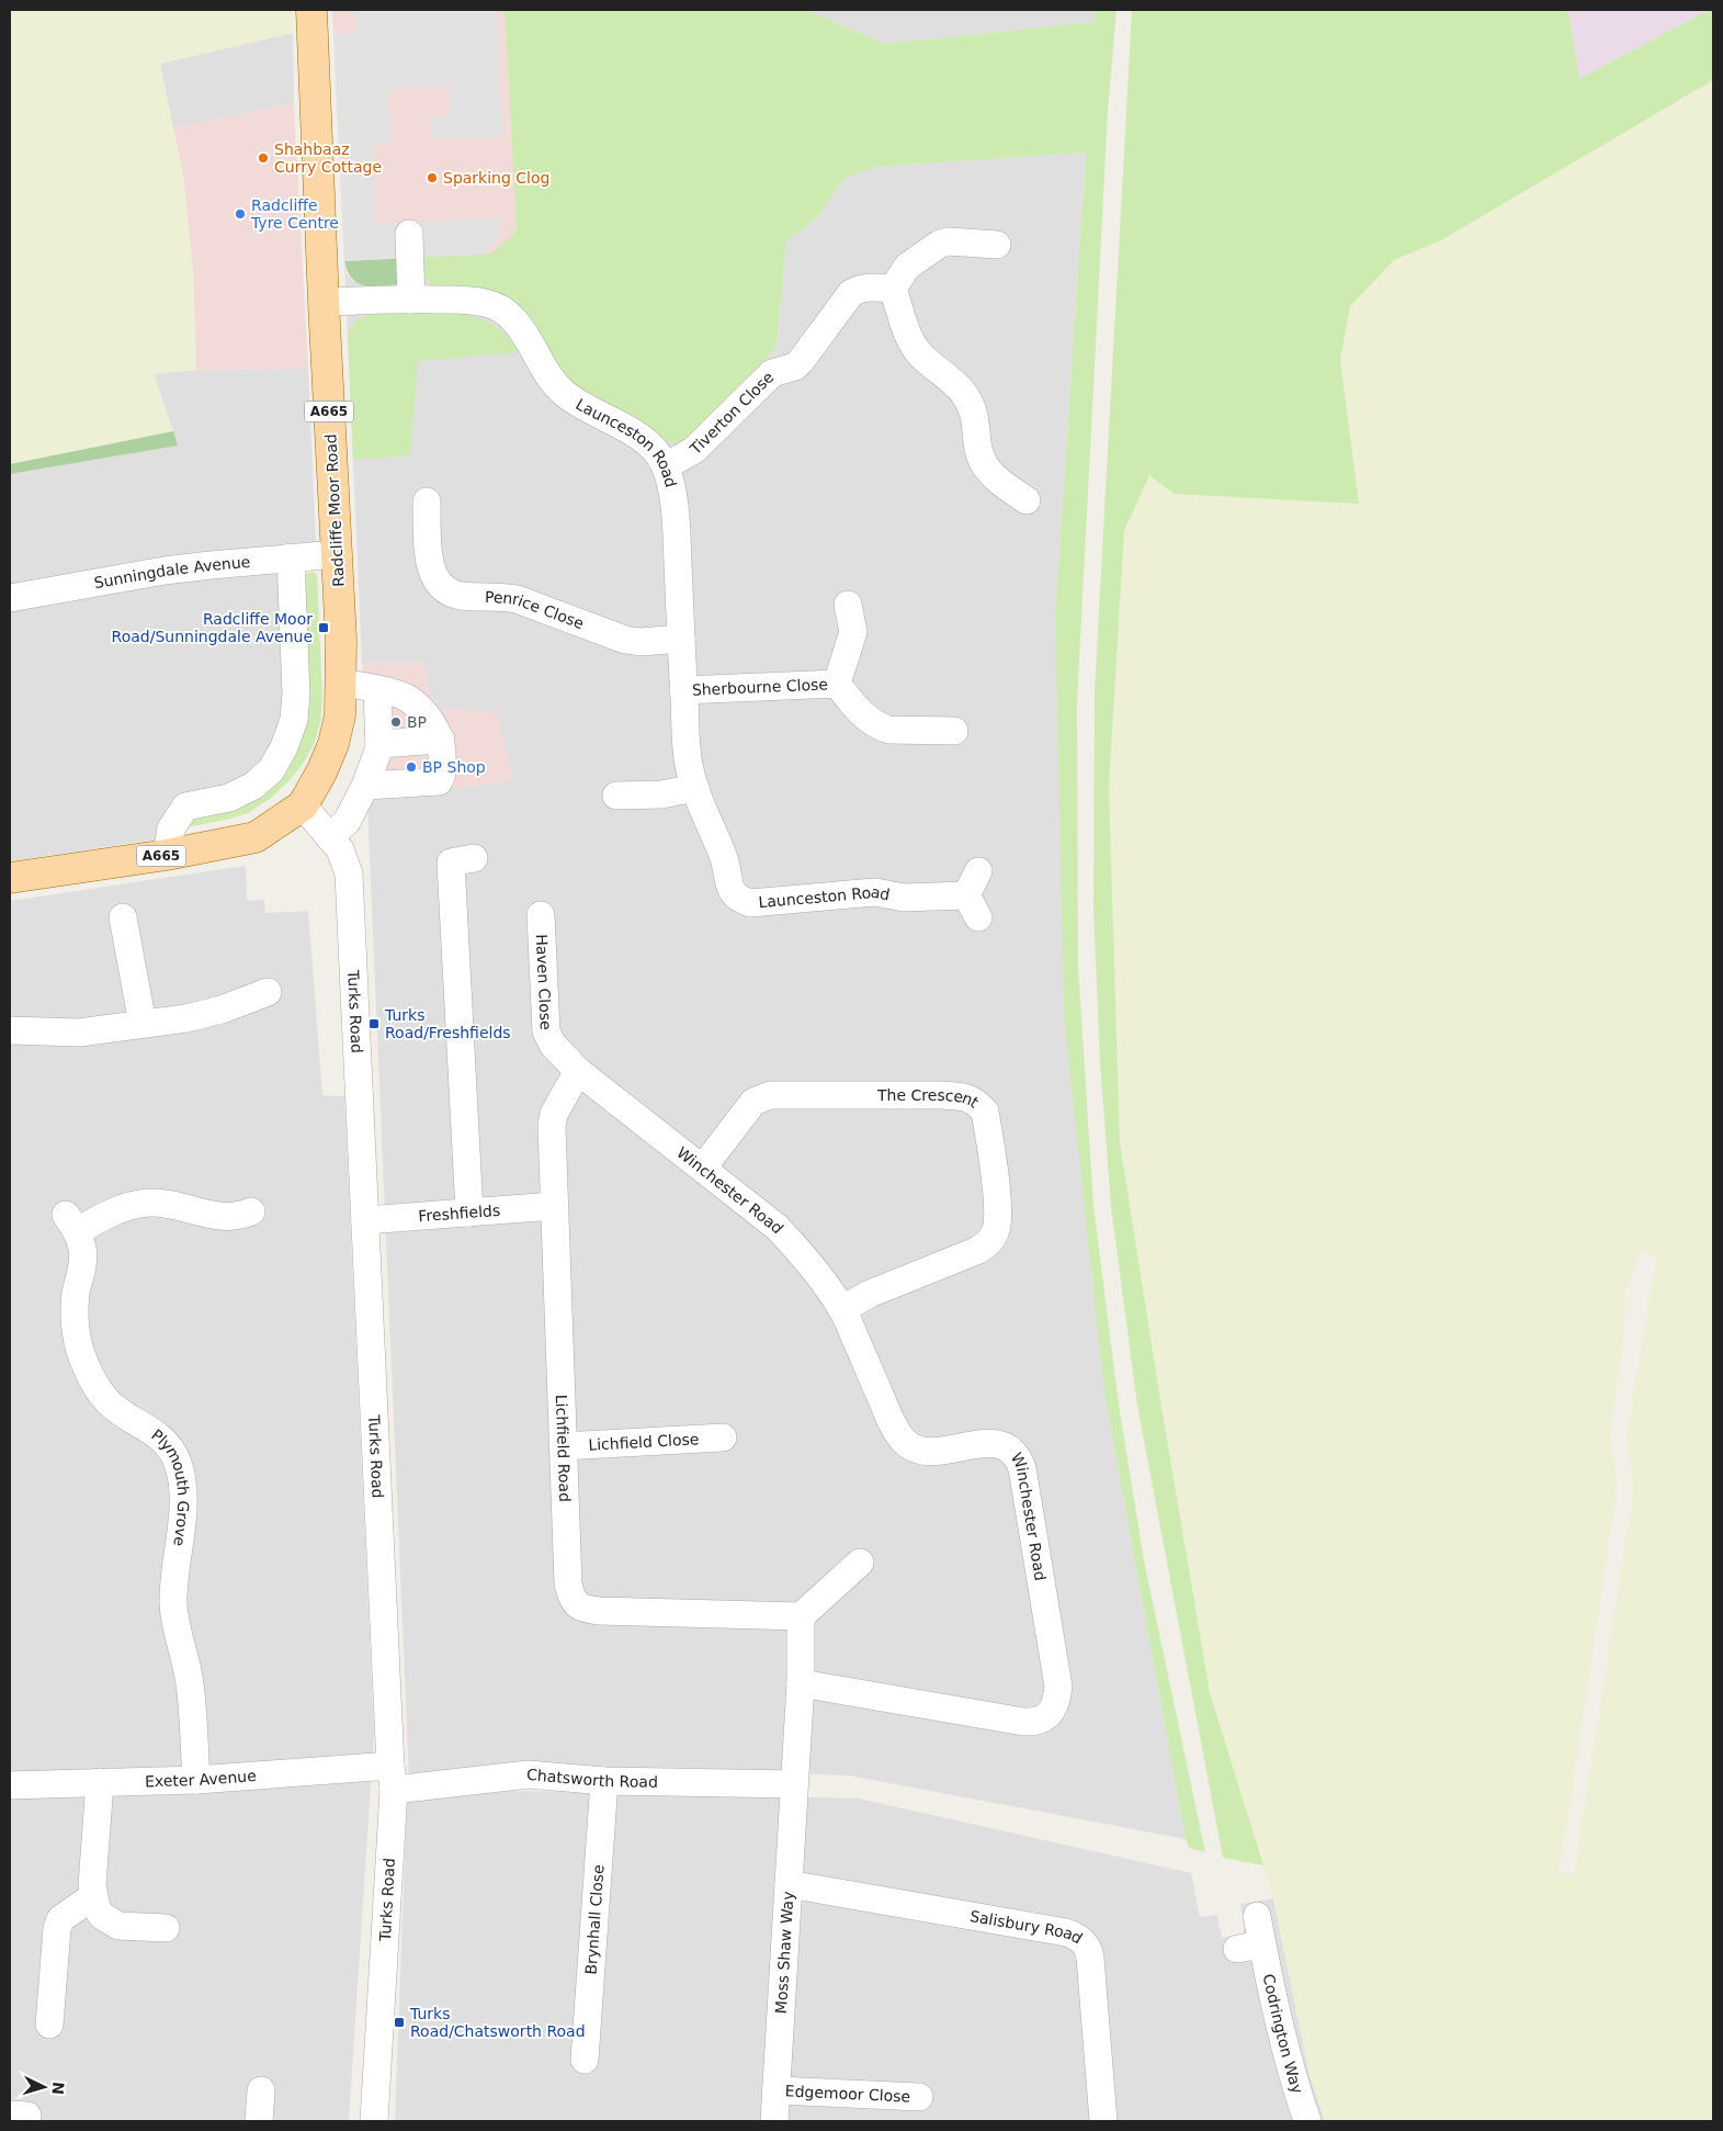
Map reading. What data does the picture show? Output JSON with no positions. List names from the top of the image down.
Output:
{
  "streets": {
    "main road": ["A665", "Radcliffe Moor Road"],
    "street": [
      "Tiverton Close",
      "Launceston Road",
      "Sunningdale Avenue",
      "Penrice Close",
      "Sherbourne Close",
      "Haven Close",
      "Turks Road",
      "The Crescent",
      "Winchester Road",
      "Freshfields",
      "Lichfield Close",
      "Lichfield Road",
      "Plymouth Grove",
      "Exeter Avenue",
      "Chatsworth Road",
      "Brynhall Close",
      "Salisbury Road",
      "Moss Shaw Way",
      "Codrington Way",
      "Edgemoor Close"
    ]
  },
  "crossings": [
    ["A665", "Radcliffe Moor Road"],
    ["A665", "Turks Road"],
    ["Tiverton Close", "Launceston Road"],
    ["Launceston Road", "Radcliffe Moor Road"],
    ["Launceston Road", "Penrice Close"],
    ["Launceston Road", "Sherbourne Close"],
    ["Radcliffe Moor Road", "Sunningdale Avenue"],
    ["Radcliffe Moor Road", "Turks Road"],
    ["Haven Close", "Winchester Road"],
    ["Haven Close", "Lichfield Road"],
    ["Turks Road", "Freshfields"],
    ["Turks Road", "Exeter Avenue"],
    ["Turks Road", "Chatsworth Road"],
    ["The Crescent", "Winchester Road"],
    ["Winchester Road", "Lichfield Road"],
    ["Winchester Road", "Moss Shaw Way"],
    ["Freshfields", "Lichfield Road"],
    ["Lichfield Close", "Lichfield Road"],
    ["Lichfield Road", "Moss Shaw Way"],
    ["Plymouth Grove", "Exeter Avenue"],
    ["Exeter Avenue", "Chatsworth Road"],
    ["Chatsworth Road", "Brynhall Close"],
    ["Chatsworth Road", "Moss Shaw Way"],
    ["Salisbury Road", "Moss Shaw Way"],
    ["Moss Shaw Way", "Edgemoor Close"]
  ],
  "places": {
    "other": [
      "Shahbaaz Curry Cottage",
      "Sparking Clog",
      "Radcliffe Tyre Centre",
      "BP",
      "BP Shop"
    ],
    "transit": ["Radcliffe Moor Road/Sunningdale Avenue", "Turks Road/Freshfields", "Turks Road/Chatsworth Road"]
  },
  "north": "right"
}
